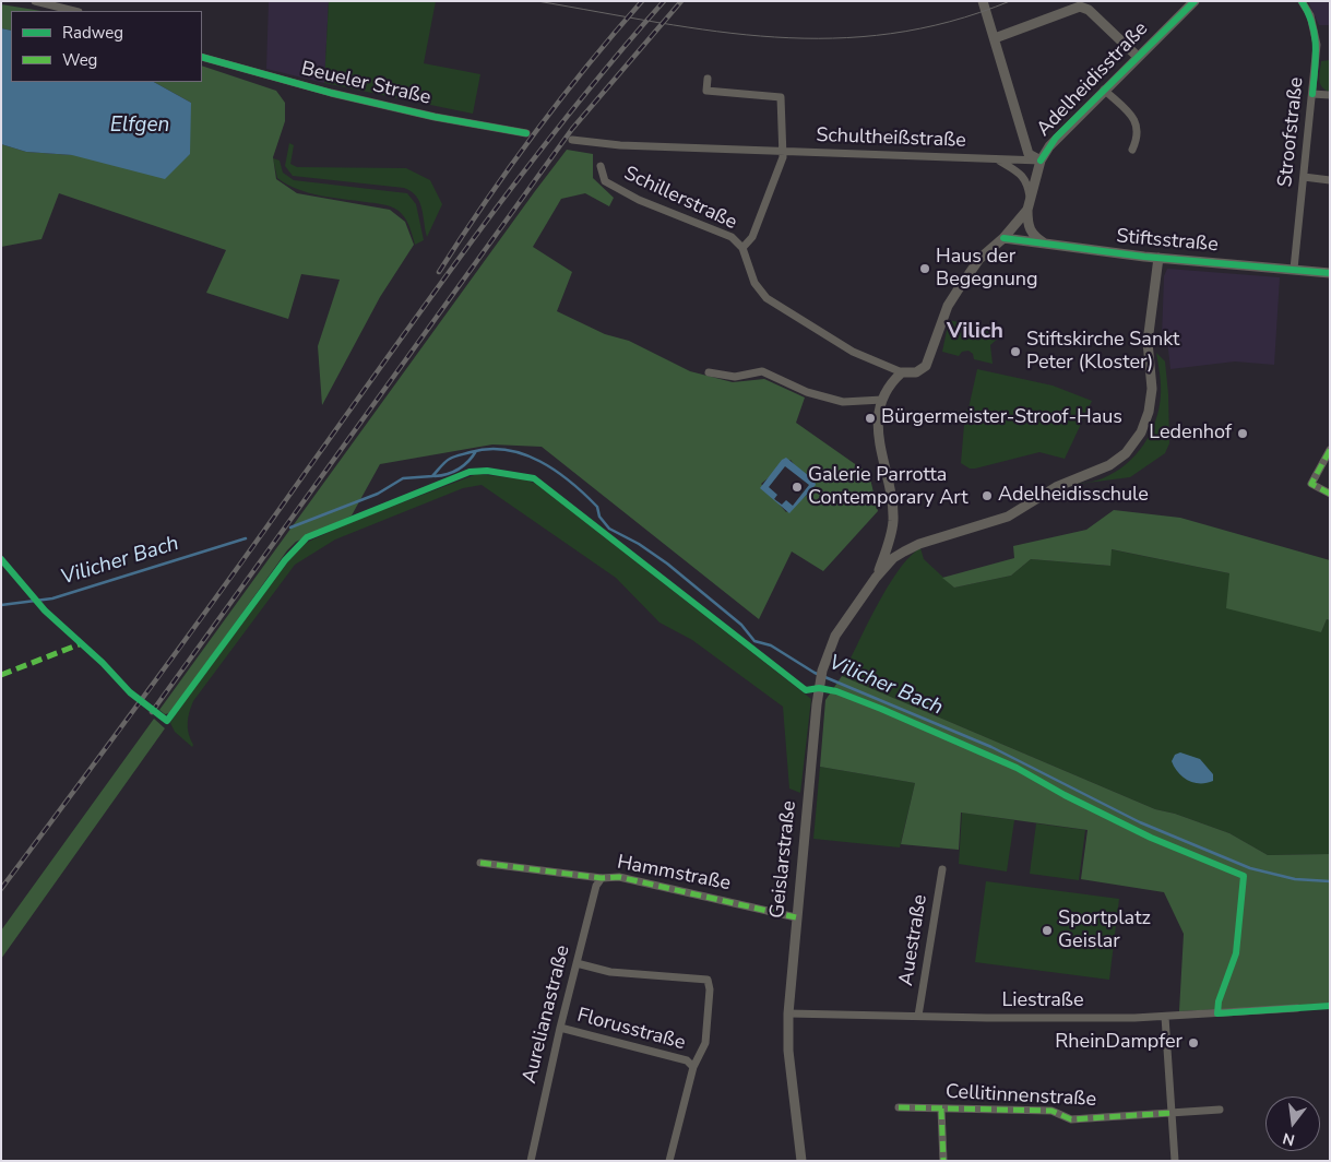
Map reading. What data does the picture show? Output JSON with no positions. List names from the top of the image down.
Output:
{
  "streets": {
    "street": [
      "Adelheidisstraße",
      "Beueler Straße",
      "Stroofstraße",
      "Schultheißstraße",
      "Schillerstraße",
      "Stiftsstraße",
      "Geislarstraße",
      "Hammstraße",
      "Auestraße",
      "Liestraße",
      "Aurelianastraße",
      "Florusstraße",
      "Cellitinnenstraße"
    ]
  },
  "crossings": [
    ["Adelheidisstraße", "Schultheißstraße"],
    ["Adelheidisstraße", "Schillerstraße"],
    ["Adelheidisstraße", "Stiftsstraße"],
    ["Stroofstraße", "Stiftsstraße"],
    ["Geislarstraße", "Hammstraße"],
    ["Geislarstraße", "Liestraße"],
    ["Hammstraße", "Aurelianastraße"],
    ["Auestraße", "Liestraße"],
    ["Aurelianastraße", "Florusstraße"]
  ],
  "districts": ["Vilich"],
  "water": ["Elfgen", "Vilicher Bach"],
  "places": [
    "Haus der Begegnung",
    "Stiftskirche Sankt Peter (Kloster)",
    "Bürgermeister-Stroof-Haus",
    "Ledenhof",
    "Galerie Parrotta Contemporary Art",
    "Adelheidisschule",
    "Sportplatz Geislar",
    "RheinDampfer"
  ],
  "legend": ["Radweg", "Weg"],
  "north": "bottom"
}
